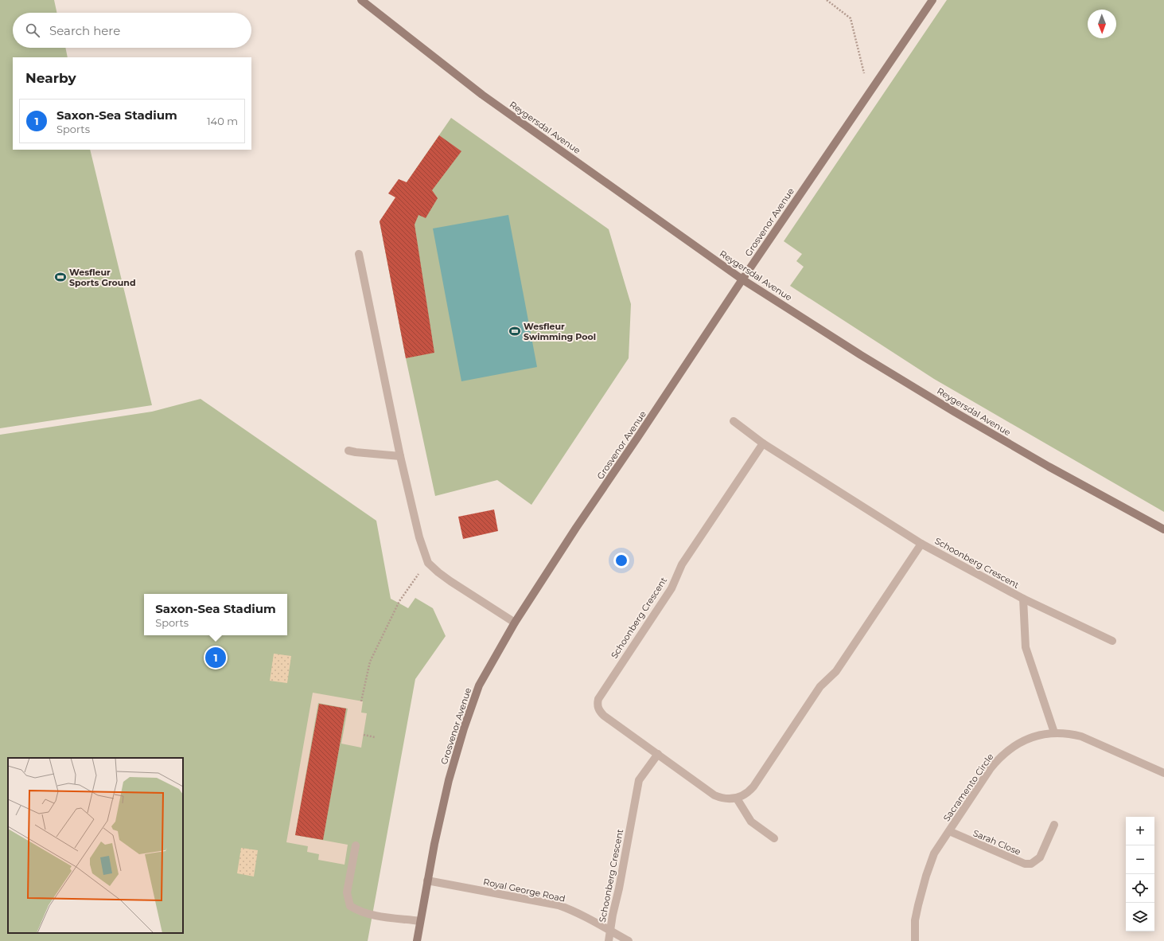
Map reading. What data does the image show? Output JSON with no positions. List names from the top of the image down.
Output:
{
  "streets": {
    "street": [
      "Reygersdal Avenue",
      "Grosvenor Avenue",
      "Schoonberg Crescent",
      "Sacramento Circle",
      "Sarah Close",
      "Royal George Road"
    ]
  },
  "crossings": [
    ["Reygersdal Avenue", "Grosvenor Avenue"],
    ["Grosvenor Avenue", "Royal George Road"],
    ["Schoonberg Crescent", "Sacramento Circle"],
    ["Schoonberg Crescent", "Royal George Road"],
    ["Sacramento Circle", "Sarah Close"]
  ],
  "places": {
    "sports": ["Wesfleur Sports Ground", "Wesfleur Swimming Pool"]
  },
  "north": "bottom",
  "page": {
    "search": "Search here",
    "heading": "Nearby",
    "list": [
      {
        "mark": "1",
        "name": "Saxon-Sea Stadium",
        "note": "Sports",
        "value": "140 m"
      }
    ],
    "popup": ["Saxon-Sea Stadium", "Sports"],
    "pins": "1",
    "map_buttons": ["+", "−"]
  }
}
